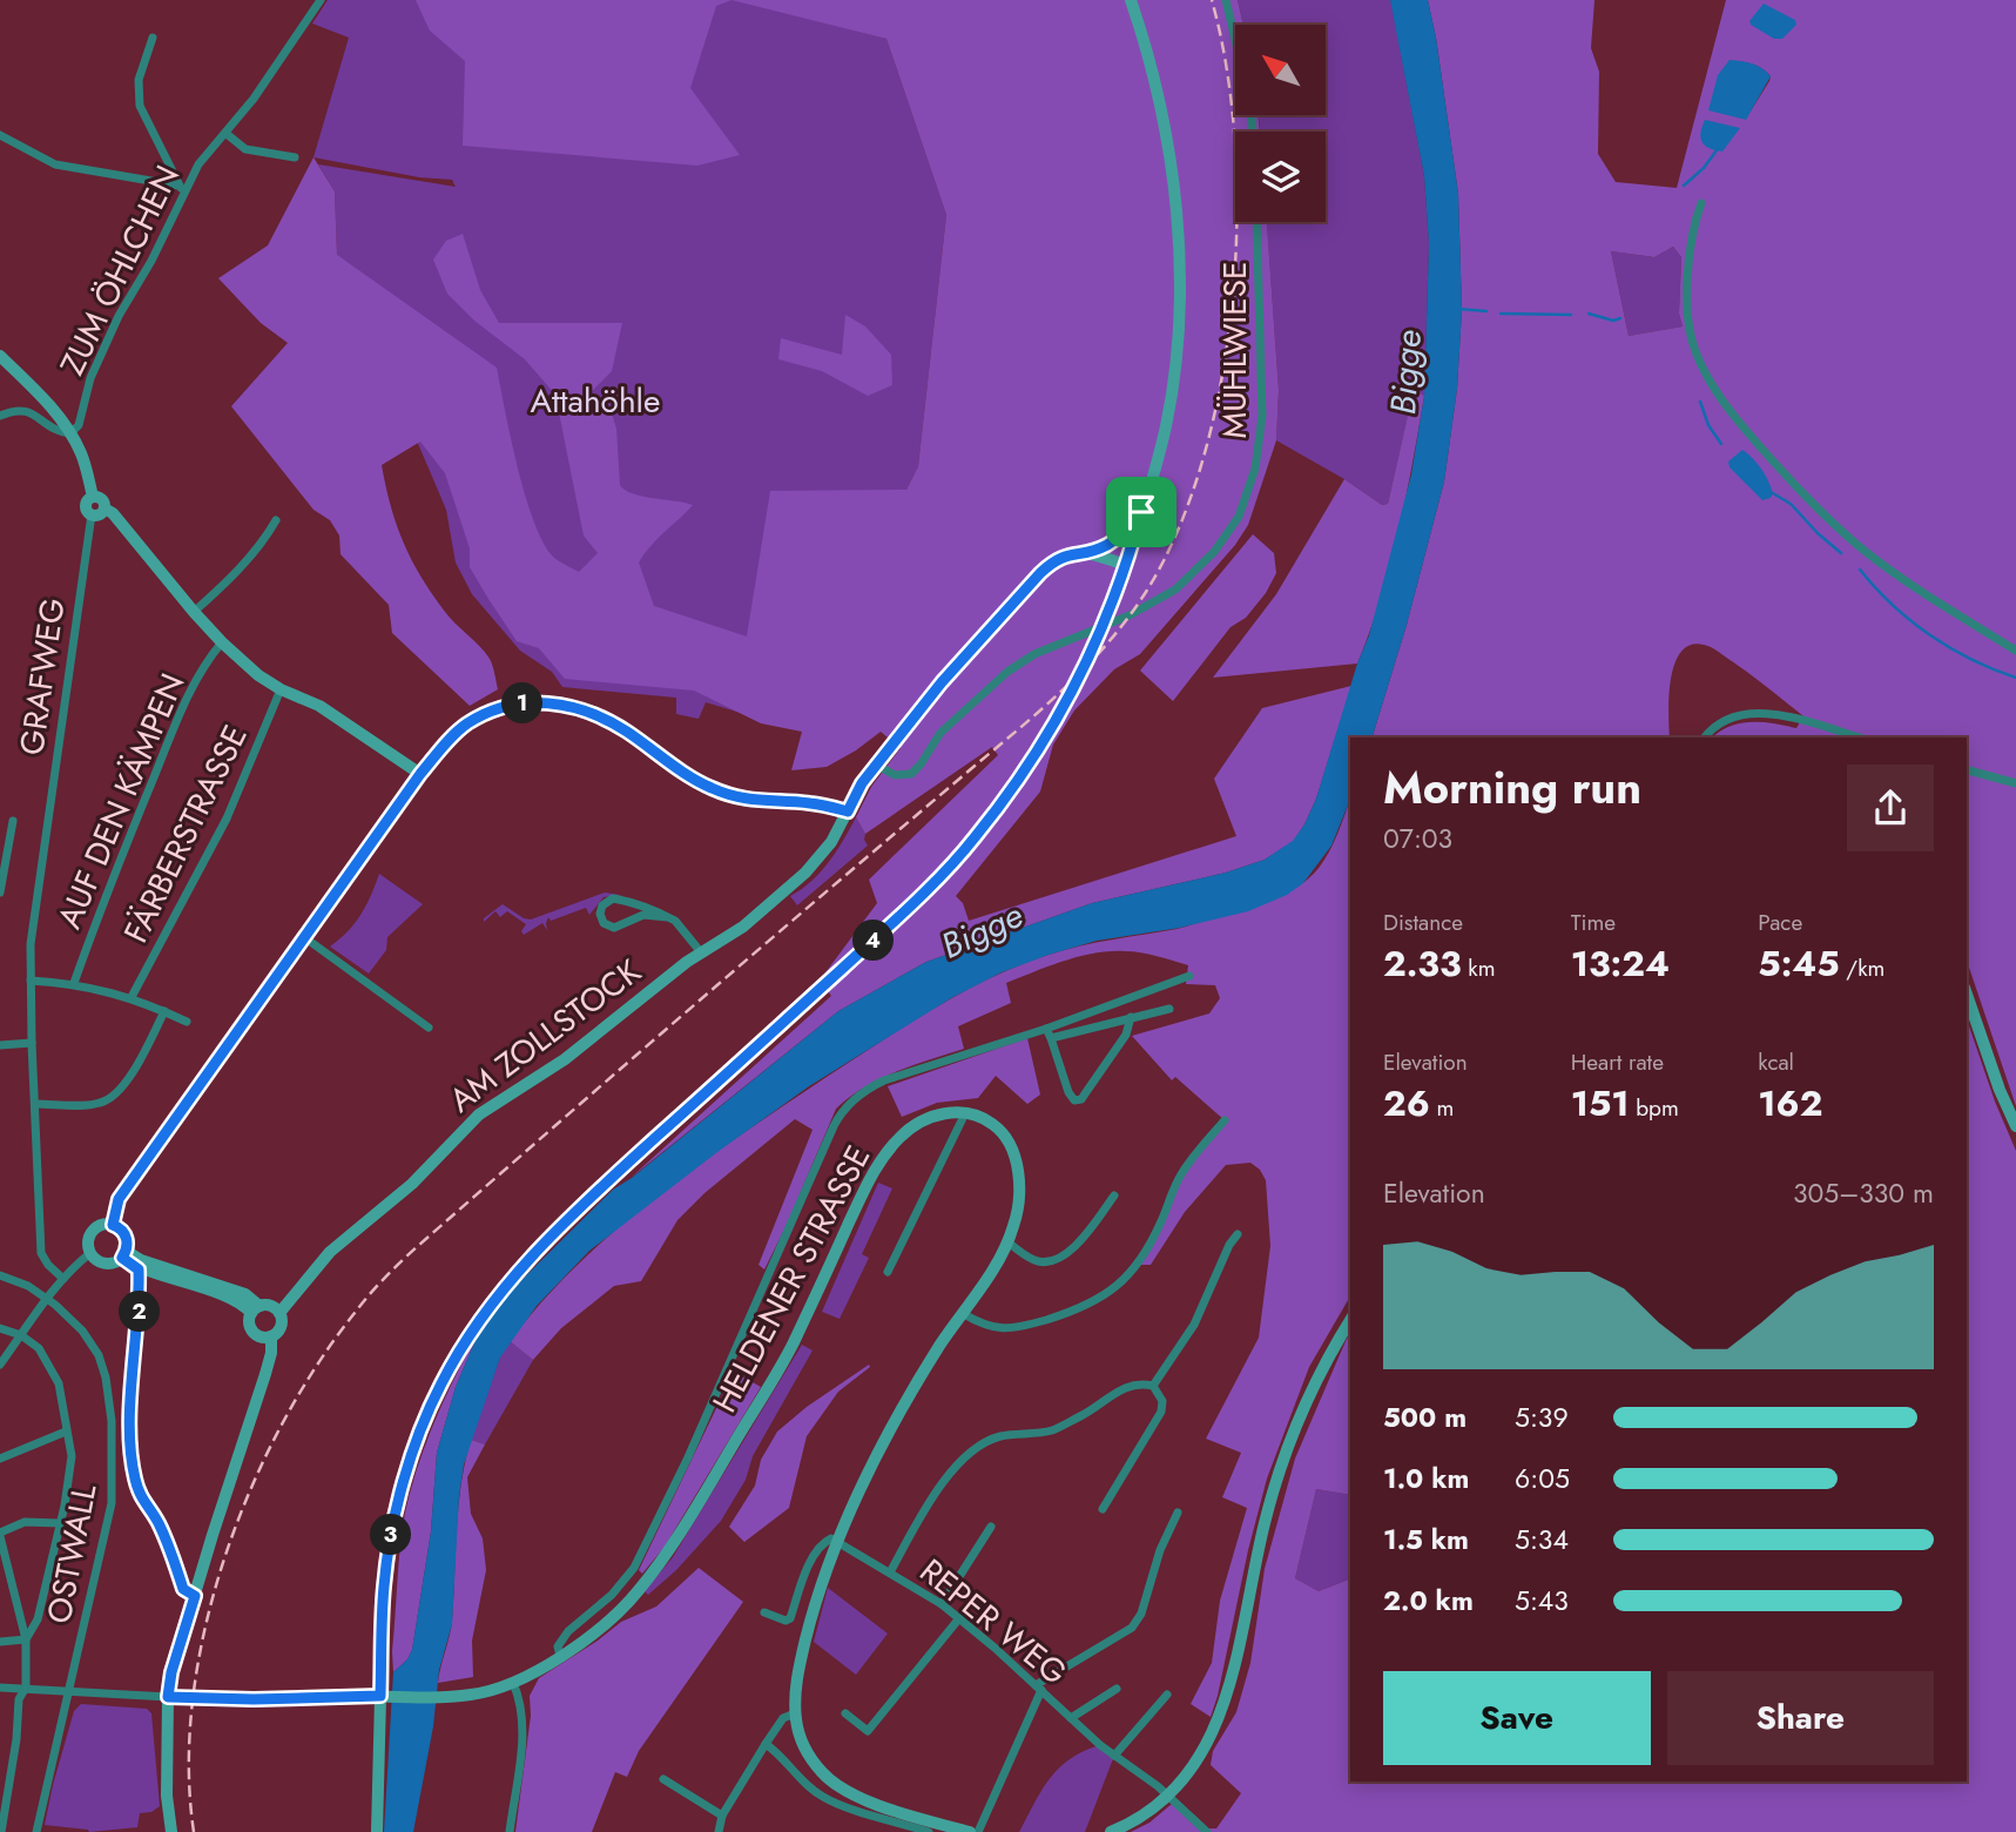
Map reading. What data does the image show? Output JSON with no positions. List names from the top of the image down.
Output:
{
  "streets": {
    "main road": ["AM ZOLLSTOCK", "HELDENER STRASSE"],
    "street": [
      "ZUM ÖHLCHEN",
      "MÜHLWIESE",
      "GRAFWEG",
      "AUF DEN KÄMPEN",
      "FÄRBERSTRASSE",
      "OSTWALL",
      "REPER WEG"
    ]
  },
  "crossings": [
    ["MÜHLWIESE", "AM ZOLLSTOCK"]
  ],
  "water": ["Bigge"],
  "parks": ["Attahöhle"],
  "north": "top left",
  "page": {
    "pins": [
      "1",
      "4",
      "2",
      "3"
    ],
    "heading": ["Morning run", "07:03"],
    "stats": [
      ["Distance", "2.33 km"],
      ["Time", "13:24"],
      ["Pace", "5:45 /km"],
      ["Elevation", "26 m"],
      ["Heart rate", "151 bpm"],
      ["kcal", "162"]
    ],
    "chart": ["Elevation", "305–330 m"],
    "list": [
      {
        "name": "500 m",
        "note": "5:39"
      },
      {
        "name": "1.0 km",
        "note": "6:05"
      },
      {
        "name": "1.5 km",
        "note": "5:34"
      },
      {
        "name": "2.0 km",
        "note": "5:43"
      }
    ],
    "buttons": ["Save", "Share"]
  }
}
